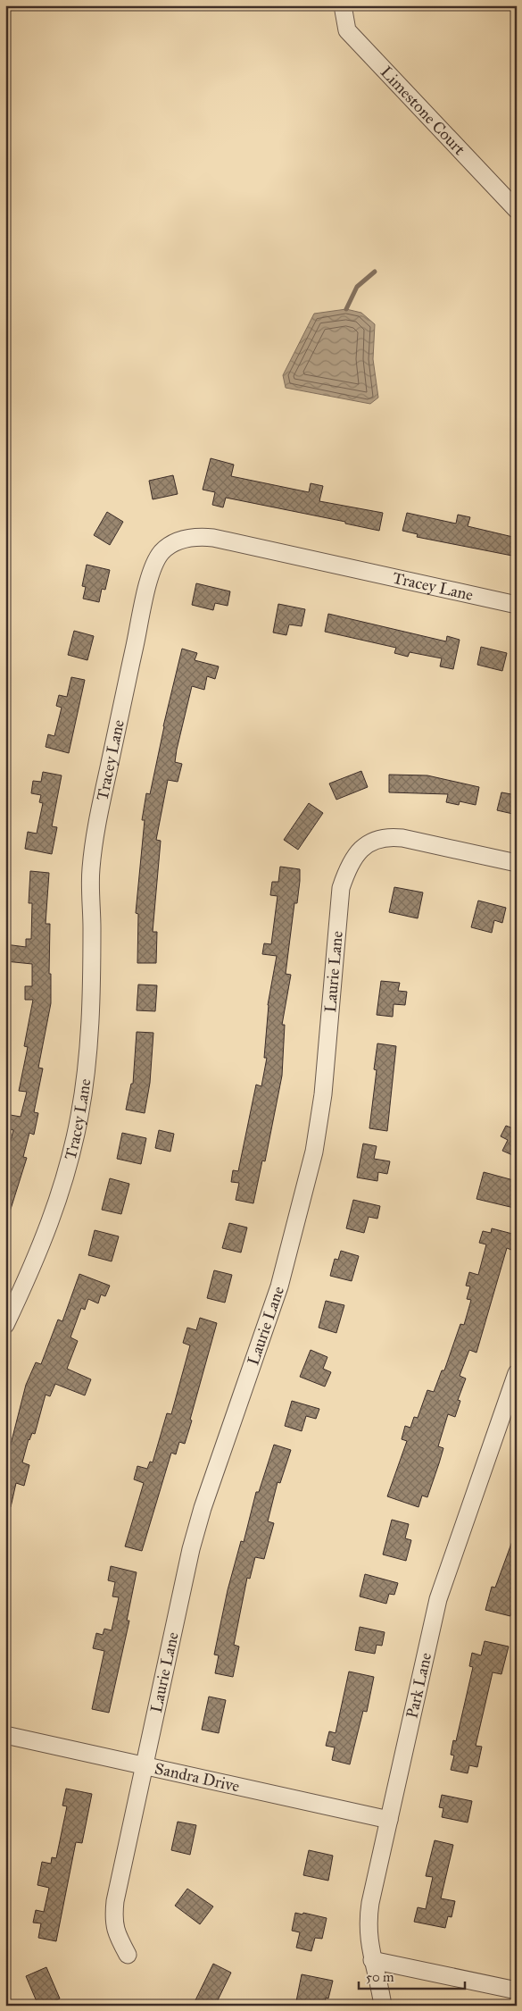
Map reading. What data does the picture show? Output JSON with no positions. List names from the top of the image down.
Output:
{
  "streets": {
    "street": [
      "Limestone Court",
      "Tracey Lane",
      "Laurie Lane",
      "Park Lane",
      "Sandra Drive"
    ]
  },
  "crossings": [
    ["Laurie Lane", "Sandra Drive"],
    ["Park Lane", "Sandra Drive"]
  ],
  "scale_bar": "50 m"
}
